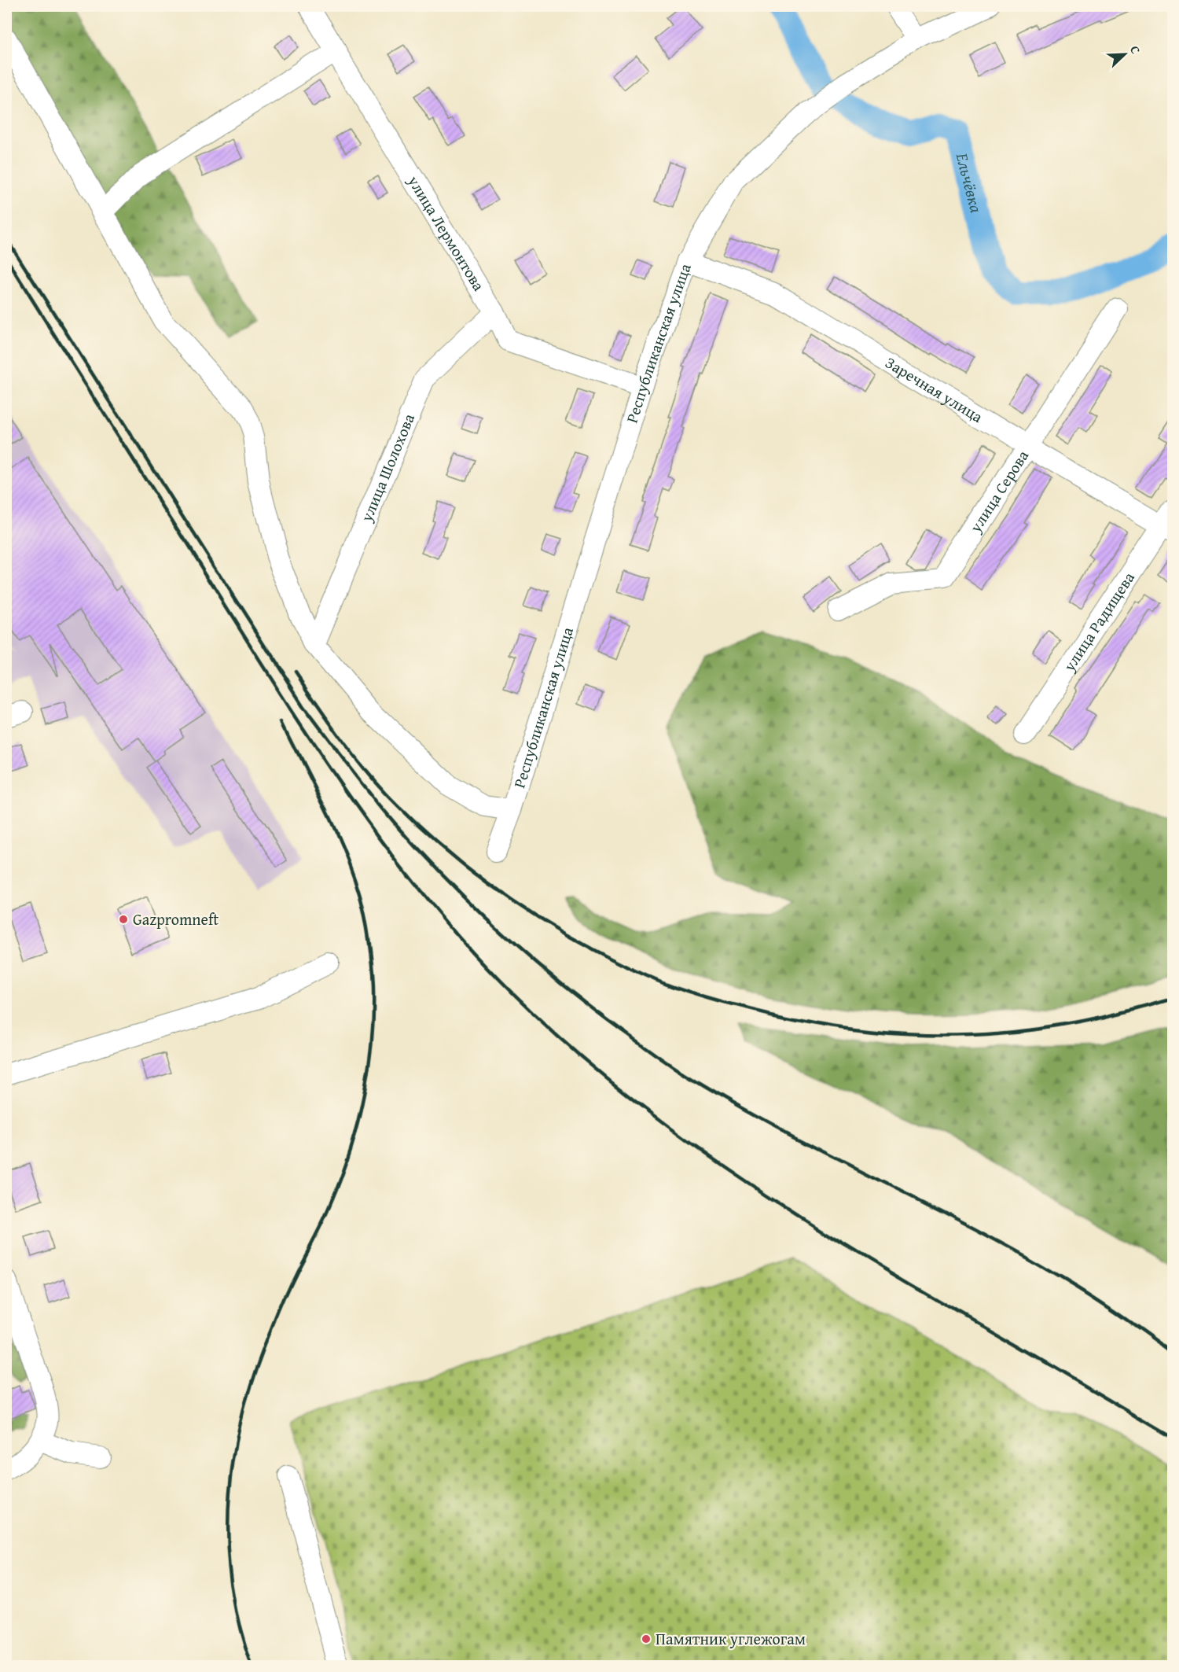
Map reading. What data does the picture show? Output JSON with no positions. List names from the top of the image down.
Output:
{
  "streets": {
    "street": [
      "улица Лермонтова",
      "Республиканская улица",
      "Заречная улица",
      "улица Шолохова",
      "улица Серова",
      "улица Радищева"
    ]
  },
  "crossings": [
    ["улица Лермонтова", "Республиканская улица"],
    ["улица Лермонтова", "улица Шолохова"],
    ["Республиканская улица", "Заречная улица"],
    ["Заречная улица", "улица Серова"],
    ["Заречная улица", "улица Радищева"]
  ],
  "water": ["Ельчёвка"],
  "places": ["Gazpromneft", "Памятник углежогам"],
  "north": "top right"
}
